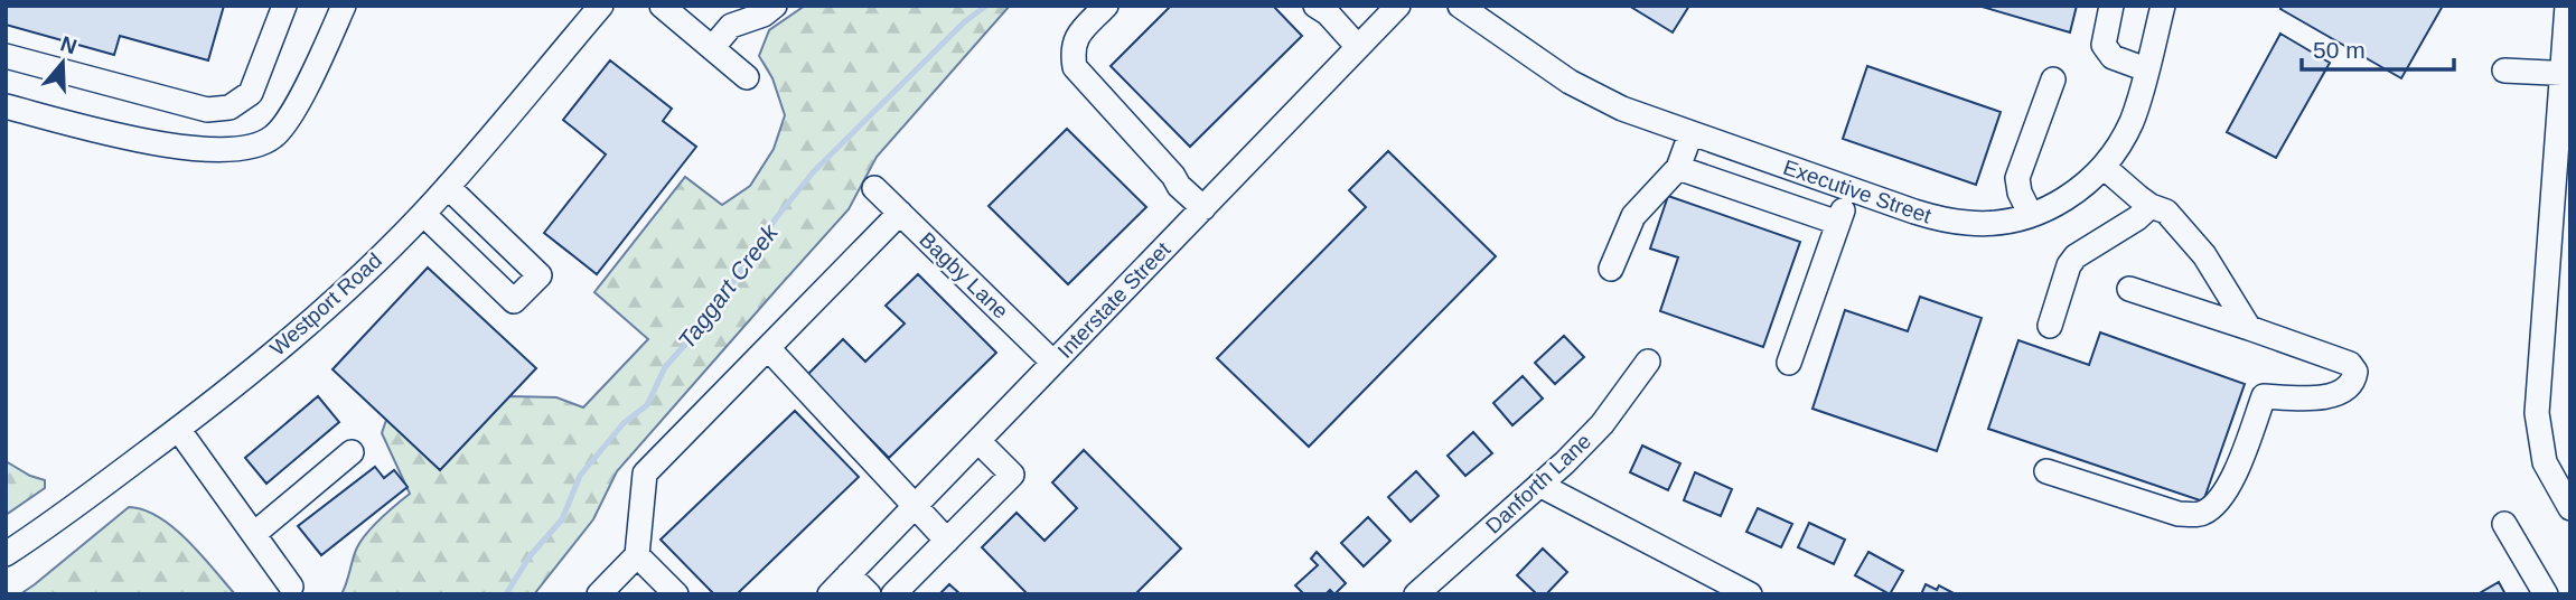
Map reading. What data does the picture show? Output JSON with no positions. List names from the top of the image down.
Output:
{
  "streets": {
    "street": [
      "Executive Street",
      "Bagby Lane",
      "Interstate Street",
      "Westport Road",
      "Danforth Lane"
    ]
  },
  "crossings": [
    ["Bagby Lane", "Interstate Street"]
  ],
  "water": ["Taggart Creek"],
  "scale_bar": "50 m",
  "north": "top"
}
